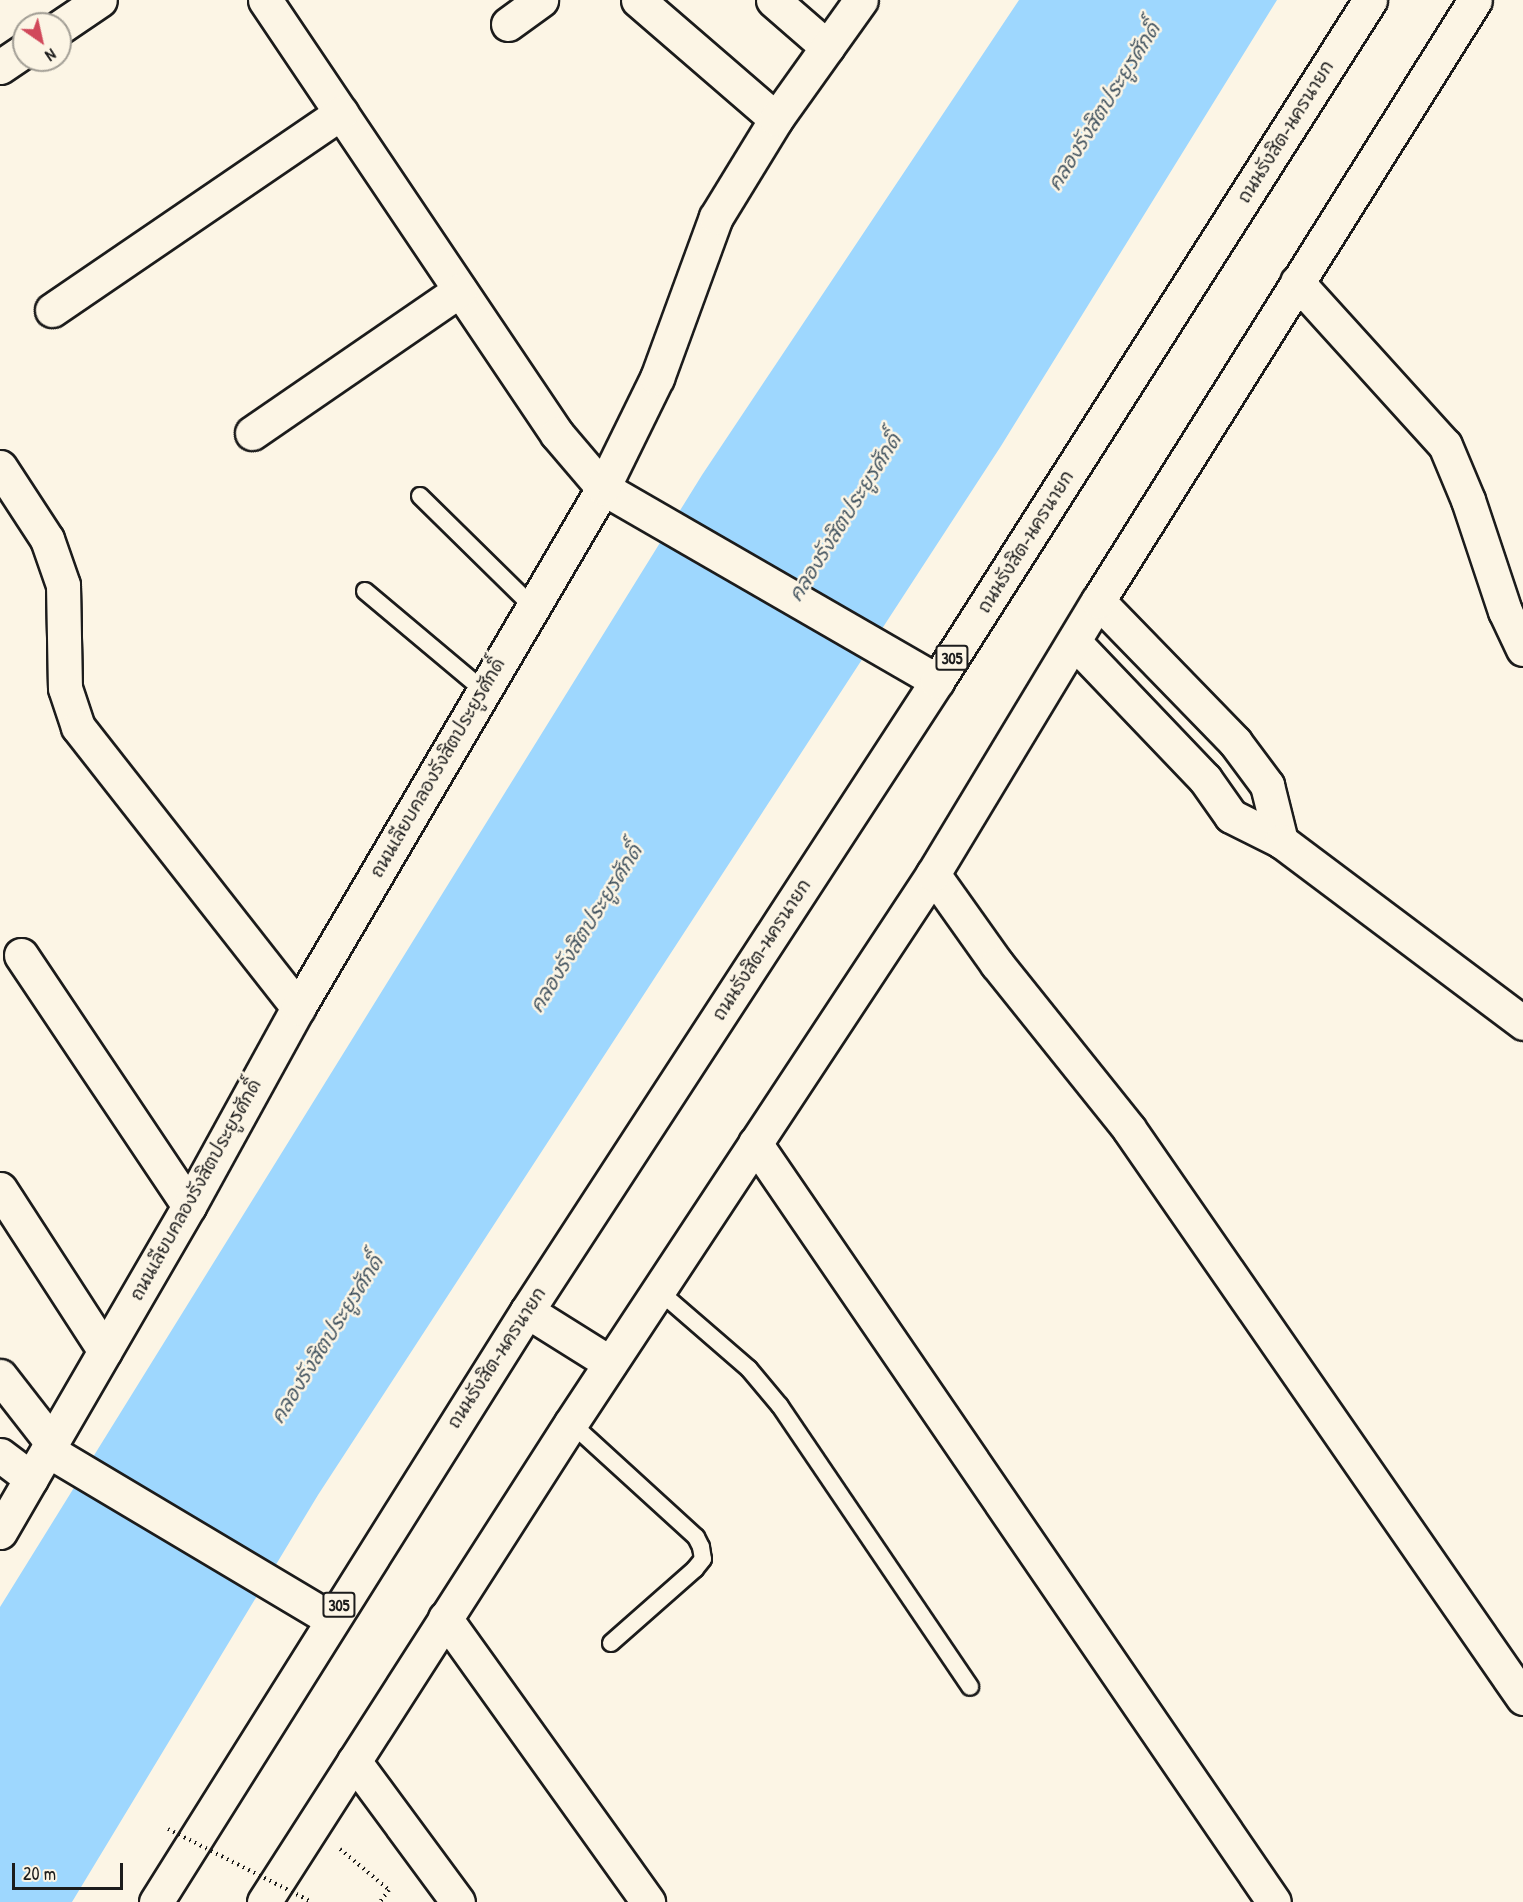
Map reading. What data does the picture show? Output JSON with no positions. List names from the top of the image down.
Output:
{
  "streets": {
    "street": ["ถนนรังสิต-นครนายก", "305", "ถนนเลียบคลองรังสิตประยูรศักดิ์"]
  },
  "water": ["คลองรังสิตประยูรศักดิ์"],
  "scale_bar": "20 m",
  "north": "bottom right"
}
